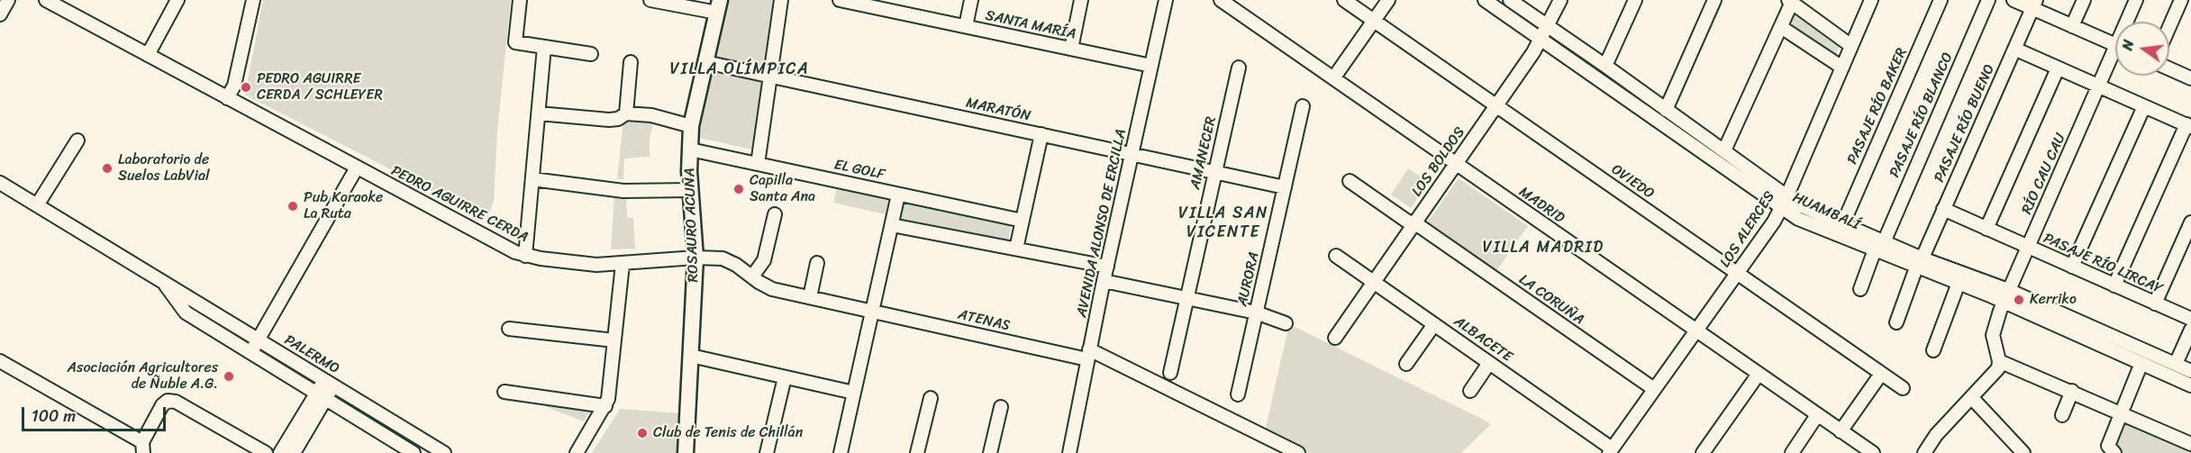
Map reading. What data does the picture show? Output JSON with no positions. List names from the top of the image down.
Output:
{
  "streets": {
    "main road": ["ROSAURO ACUÑA"],
    "street": [
      "SANTA MARÍA",
      "PASAJE RÍO BAKER",
      "MARATÓN",
      "PASAJE RÍO BLANCO",
      "PASAJE RÍO BUENO",
      "AMANECER",
      "LOS BOLDOS",
      "EL GOLF",
      "RÍO CAU CAU",
      "OVIEDO",
      "PEDRO AGUIRRE CERDA",
      "MADRID",
      "HUAMBALÍ",
      "AVENIDA ALONSO DE ERCILLA",
      "LOS ALERCES",
      "PASAJE RÍO LIRCAY",
      "AURORA",
      "LA CORUÑA",
      "ATENAS",
      "ALBACETE",
      "PALERMO"
    ]
  },
  "crossings": [
    ["SANTA MARÍA", "AVENIDA ALONSO DE ERCILLA"],
    ["PASAJE RÍO BAKER", "HUAMBALÍ"],
    ["MARATÓN", "AMANECER"],
    ["MARATÓN", "AVENIDA ALONSO DE ERCILLA"],
    ["MARATÓN", "ROSAURO ACUÑA"],
    ["MARATÓN", "AURORA"],
    ["PASAJE RÍO BLANCO", "HUAMBALÍ"],
    ["PASAJE RÍO BUENO", "HUAMBALÍ"],
    ["PASAJE RÍO BUENO", "PASAJE RÍO LIRCAY"],
    ["LOS BOLDOS", "OVIEDO"],
    ["LOS BOLDOS", "MADRID"],
    ["LOS BOLDOS", "HUAMBALÍ"],
    ["LOS BOLDOS", "LA CORUÑA"],
    ["LOS BOLDOS", "ALBACETE"],
    ["EL GOLF", "ROSAURO ACUÑA"],
    ["RÍO CAU CAU", "HUAMBALÍ"],
    ["RÍO CAU CAU", "PASAJE RÍO LIRCAY"],
    ["OVIEDO", "LOS ALERCES"],
    ["PEDRO AGUIRRE CERDA", "ROSAURO ACUÑA"],
    ["PEDRO AGUIRRE CERDA", "ATENAS"],
    ["MADRID", "LOS ALERCES"],
    ["HUAMBALÍ", "LOS ALERCES"],
    ["AVENIDA ALONSO DE ERCILLA", "ATENAS"],
    ["LOS ALERCES", "LA CORUÑA"],
    ["LOS ALERCES", "ALBACETE"]
  ],
  "districts": ["VILLA OLÍMPICA", "VILLA SAN VICENTE", "VILLA MADRID"],
  "places": [
    "PEDRO AGUIRRE CERDA / SCHLEYER",
    "Laboratorio de Suelos LabVial",
    "Capilla Santa Ana",
    "Pub Karaoke La Ruta",
    "Kerriko",
    "Asociación Agricultores de Ñuble A.G.",
    "Club de Tenis de Chillán"
  ],
  "scale_bar": "100 m",
  "north": "left"
}
